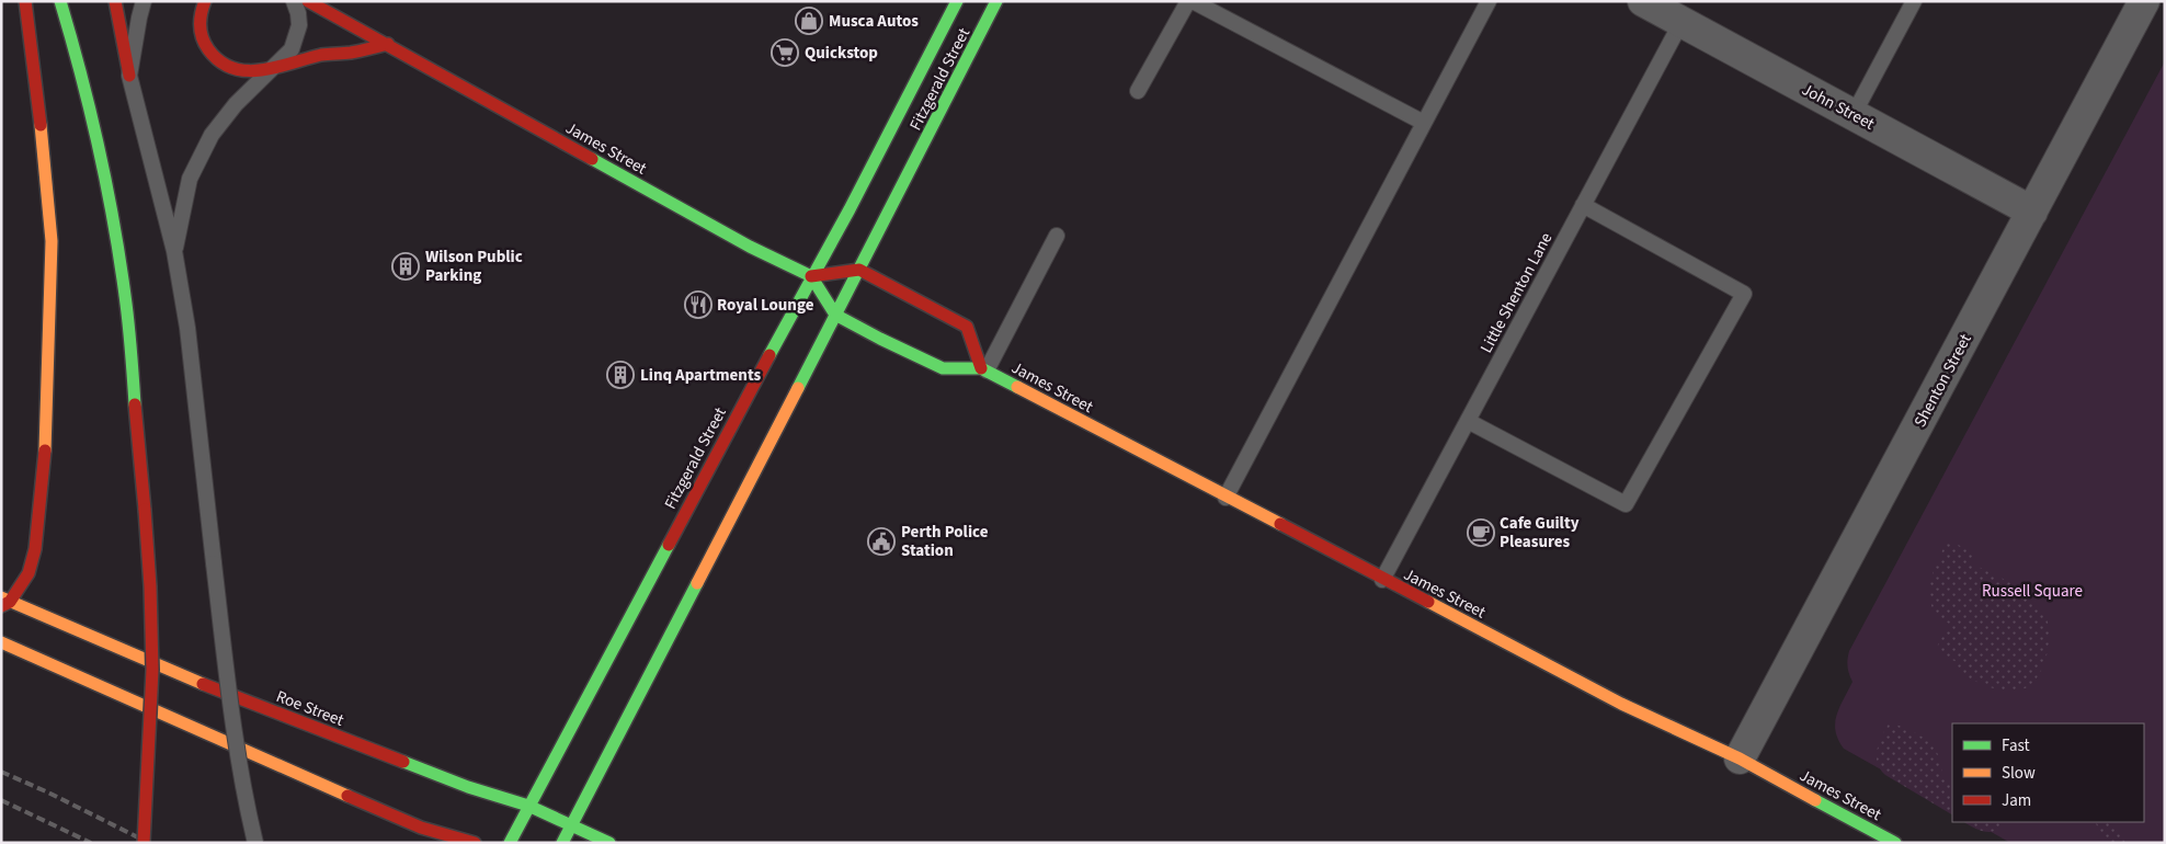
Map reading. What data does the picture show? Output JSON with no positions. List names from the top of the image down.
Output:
{
  "streets": {
    "main road": ["Fitzgerald Street", "James Street", "Roe Street"],
    "street": ["John Street", "Shenton Street"],
    "lane": ["Little Shenton Lane"]
  },
  "crossings": [
    ["Fitzgerald Street", "James Street"],
    ["Fitzgerald Street", "Roe Street"],
    ["John Street", "Little Shenton Lane"],
    ["John Street", "Shenton Street"],
    ["James Street", "Little Shenton Lane"],
    ["James Street", "Shenton Street"]
  ],
  "parks": ["Russell Square"],
  "places": {
    "shop": ["Musca Autos"],
    "supermarket": ["Quickstop"],
    "building": ["Wilson Public Parking", "Linq Apartments"],
    "restaurant": ["Royal Lounge"],
    "cafe": ["Cafe Guilty Pleasures"],
    "public building": ["Perth Police Station"]
  },
  "legend": ["Fast", "Slow", "Jam"]
}
